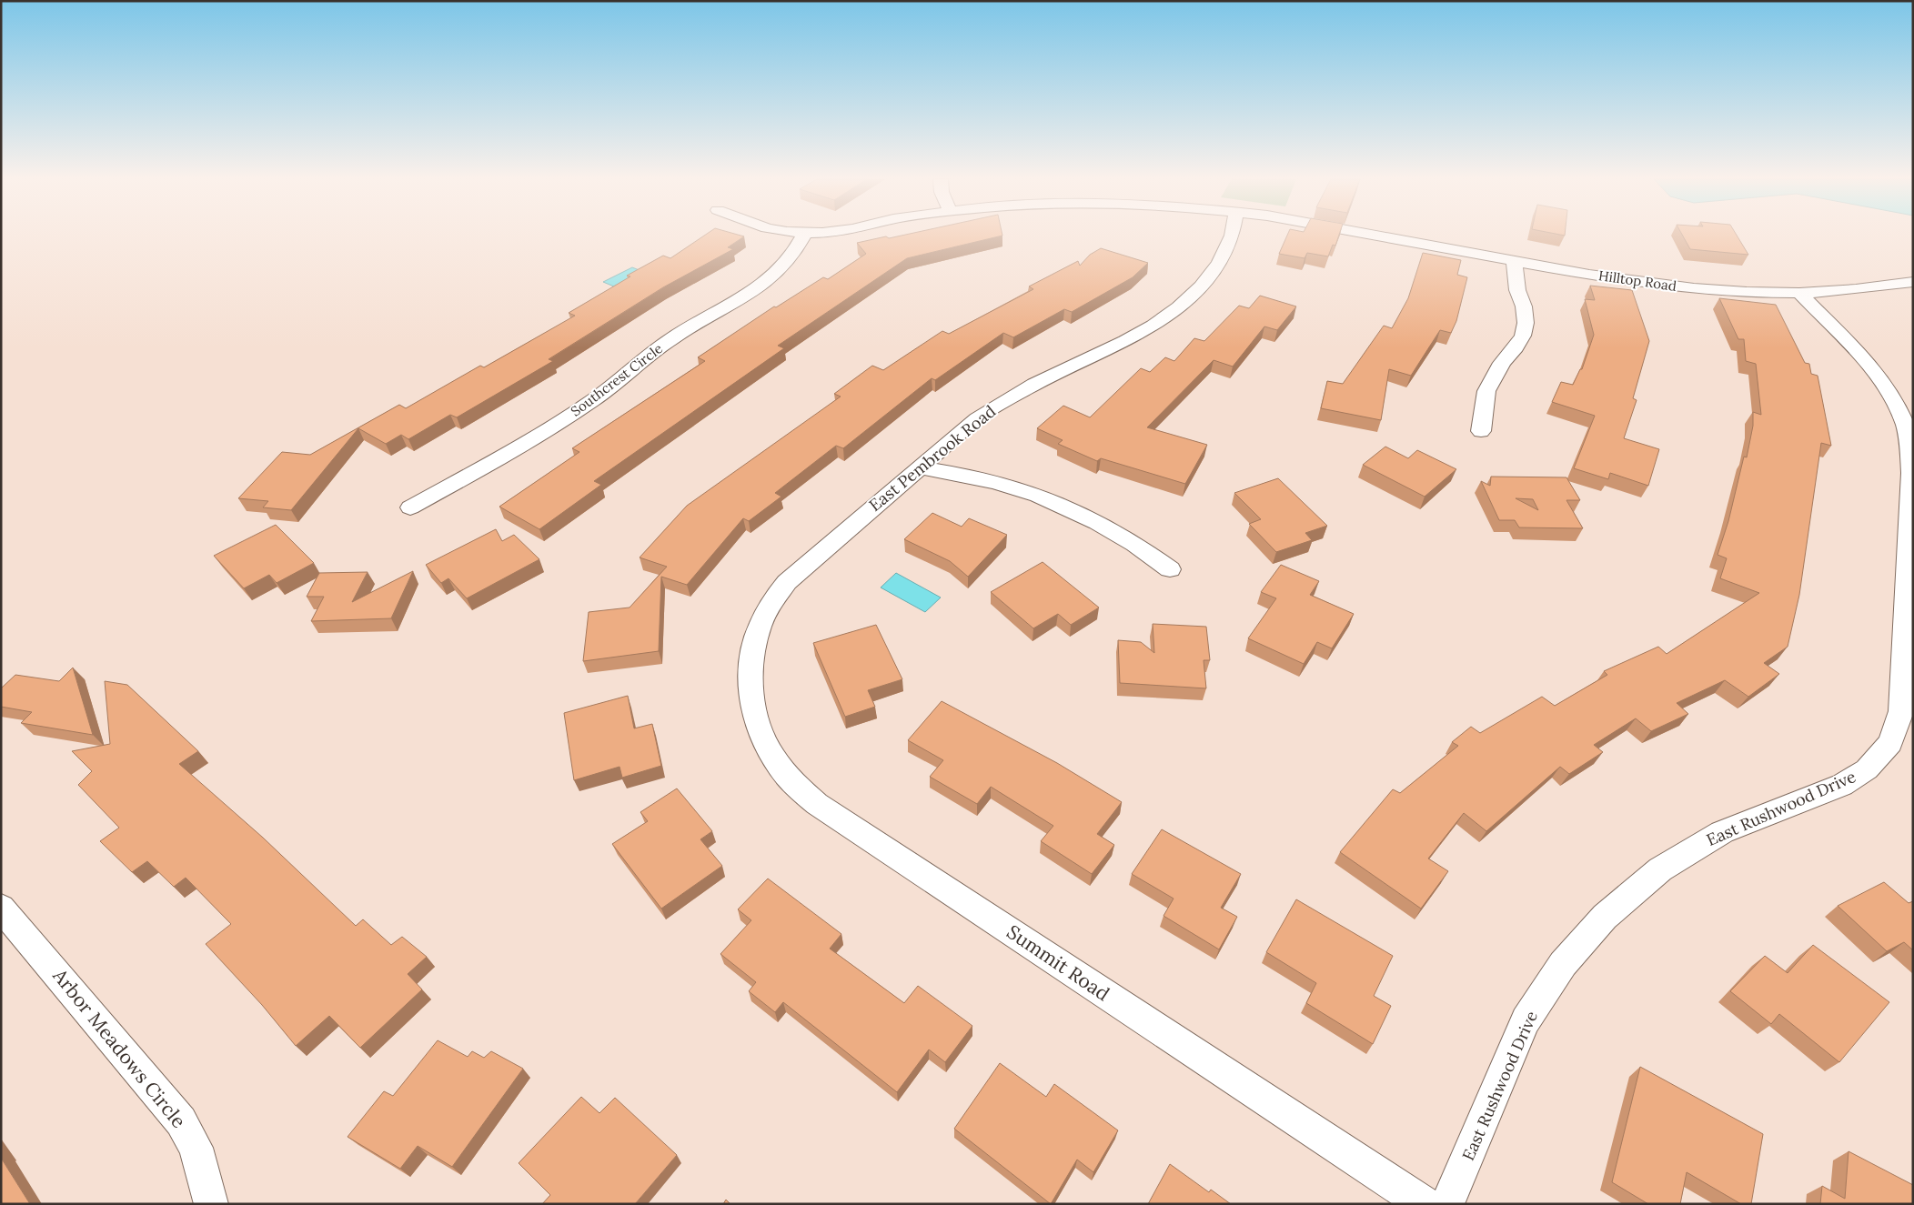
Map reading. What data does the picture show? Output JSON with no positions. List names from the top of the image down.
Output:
{
  "streets": {
    "street": [
      "Hilltop Road",
      "Southcrest Circle",
      "East Pembrook Road",
      "East Rushwood Drive",
      "Summit Road",
      "Arbor Meadows Circle"
    ]
  },
  "crossings": [
    ["Hilltop Road", "East Rushwood Drive"],
    ["East Pembrook Road", "Summit Road"]
  ]
}
